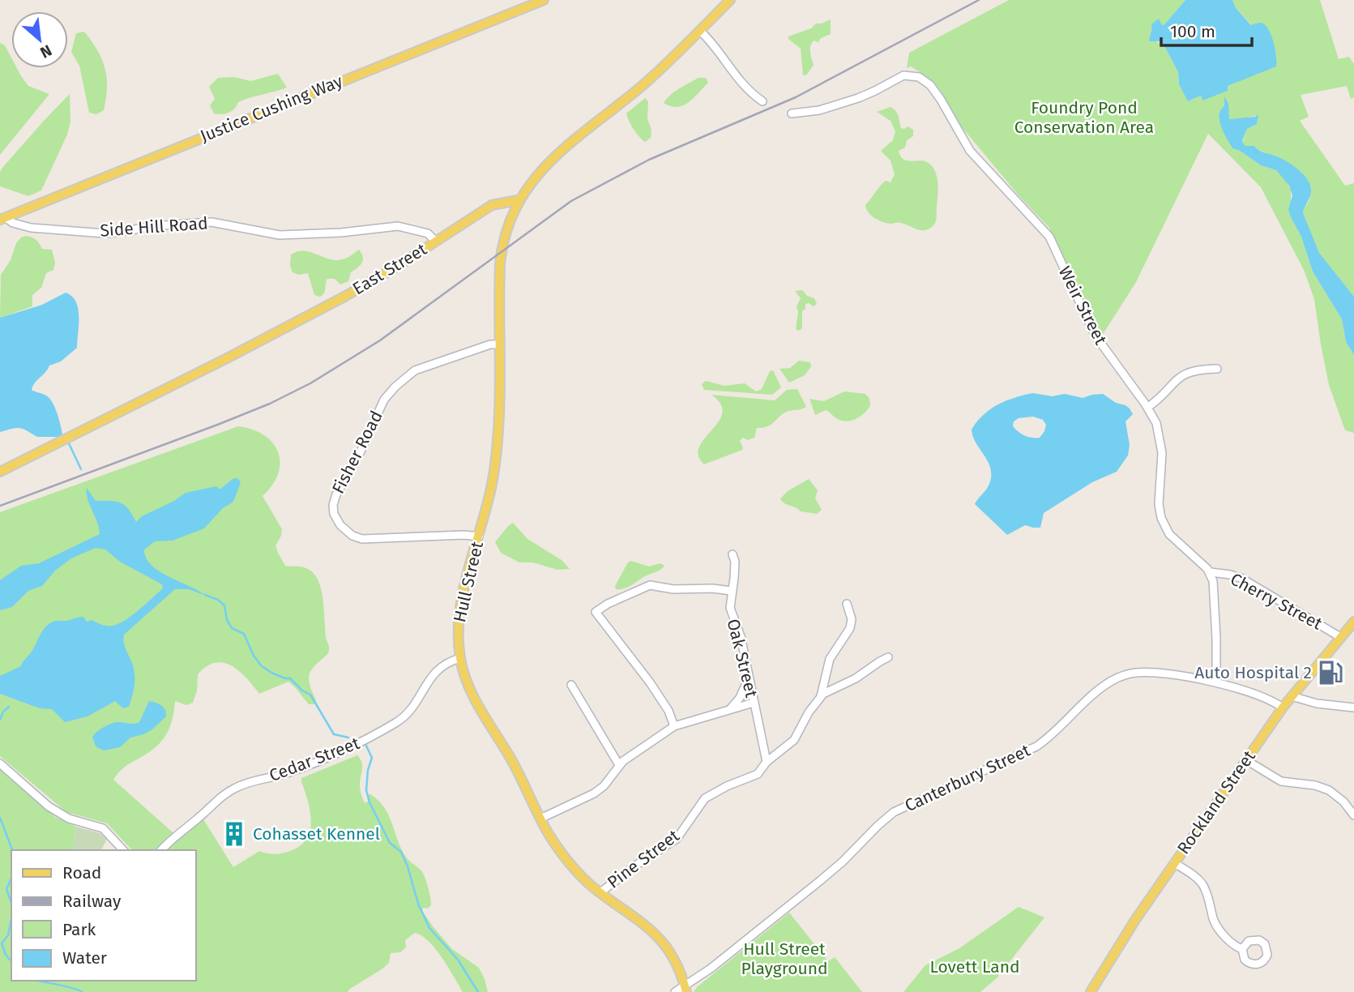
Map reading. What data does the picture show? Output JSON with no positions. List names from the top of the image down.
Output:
{
  "streets": {
    "main road": [
      "Justice Cushing Way",
      "East Street",
      "Hull Street",
      "Rockland Street"
    ],
    "street": [
      "Side Hill Road",
      "Weir Street",
      "Fisher Road",
      "Cherry Street",
      "Oak Street",
      "Cedar Street",
      "Canterbury Street",
      "Pine Street"
    ]
  },
  "crossings": [
    ["Justice Cushing Way", "Side Hill Road"],
    ["Side Hill Road", "East Street"],
    ["East Street", "Hull Street"],
    ["Weir Street", "Cherry Street"],
    ["Fisher Road", "Hull Street"],
    ["Hull Street", "Cedar Street"],
    ["Hull Street", "Canterbury Street"],
    ["Hull Street", "Pine Street"],
    ["Cherry Street", "Rockland Street"],
    ["Oak Street", "Pine Street"],
    ["Canterbury Street", "Rockland Street"]
  ],
  "parks": ["Foundry Pond Conservation Area", "Hull Street Playground", "Lovett Land"],
  "places": {
    "fuel station": ["Auto Hospital 2"],
    "building": ["Cohasset Kennel"]
  },
  "legend": [
    "Road",
    "Railway",
    "Park",
    "Water"
  ],
  "scale_bar": "100 m",
  "north": "bottom right"
}
